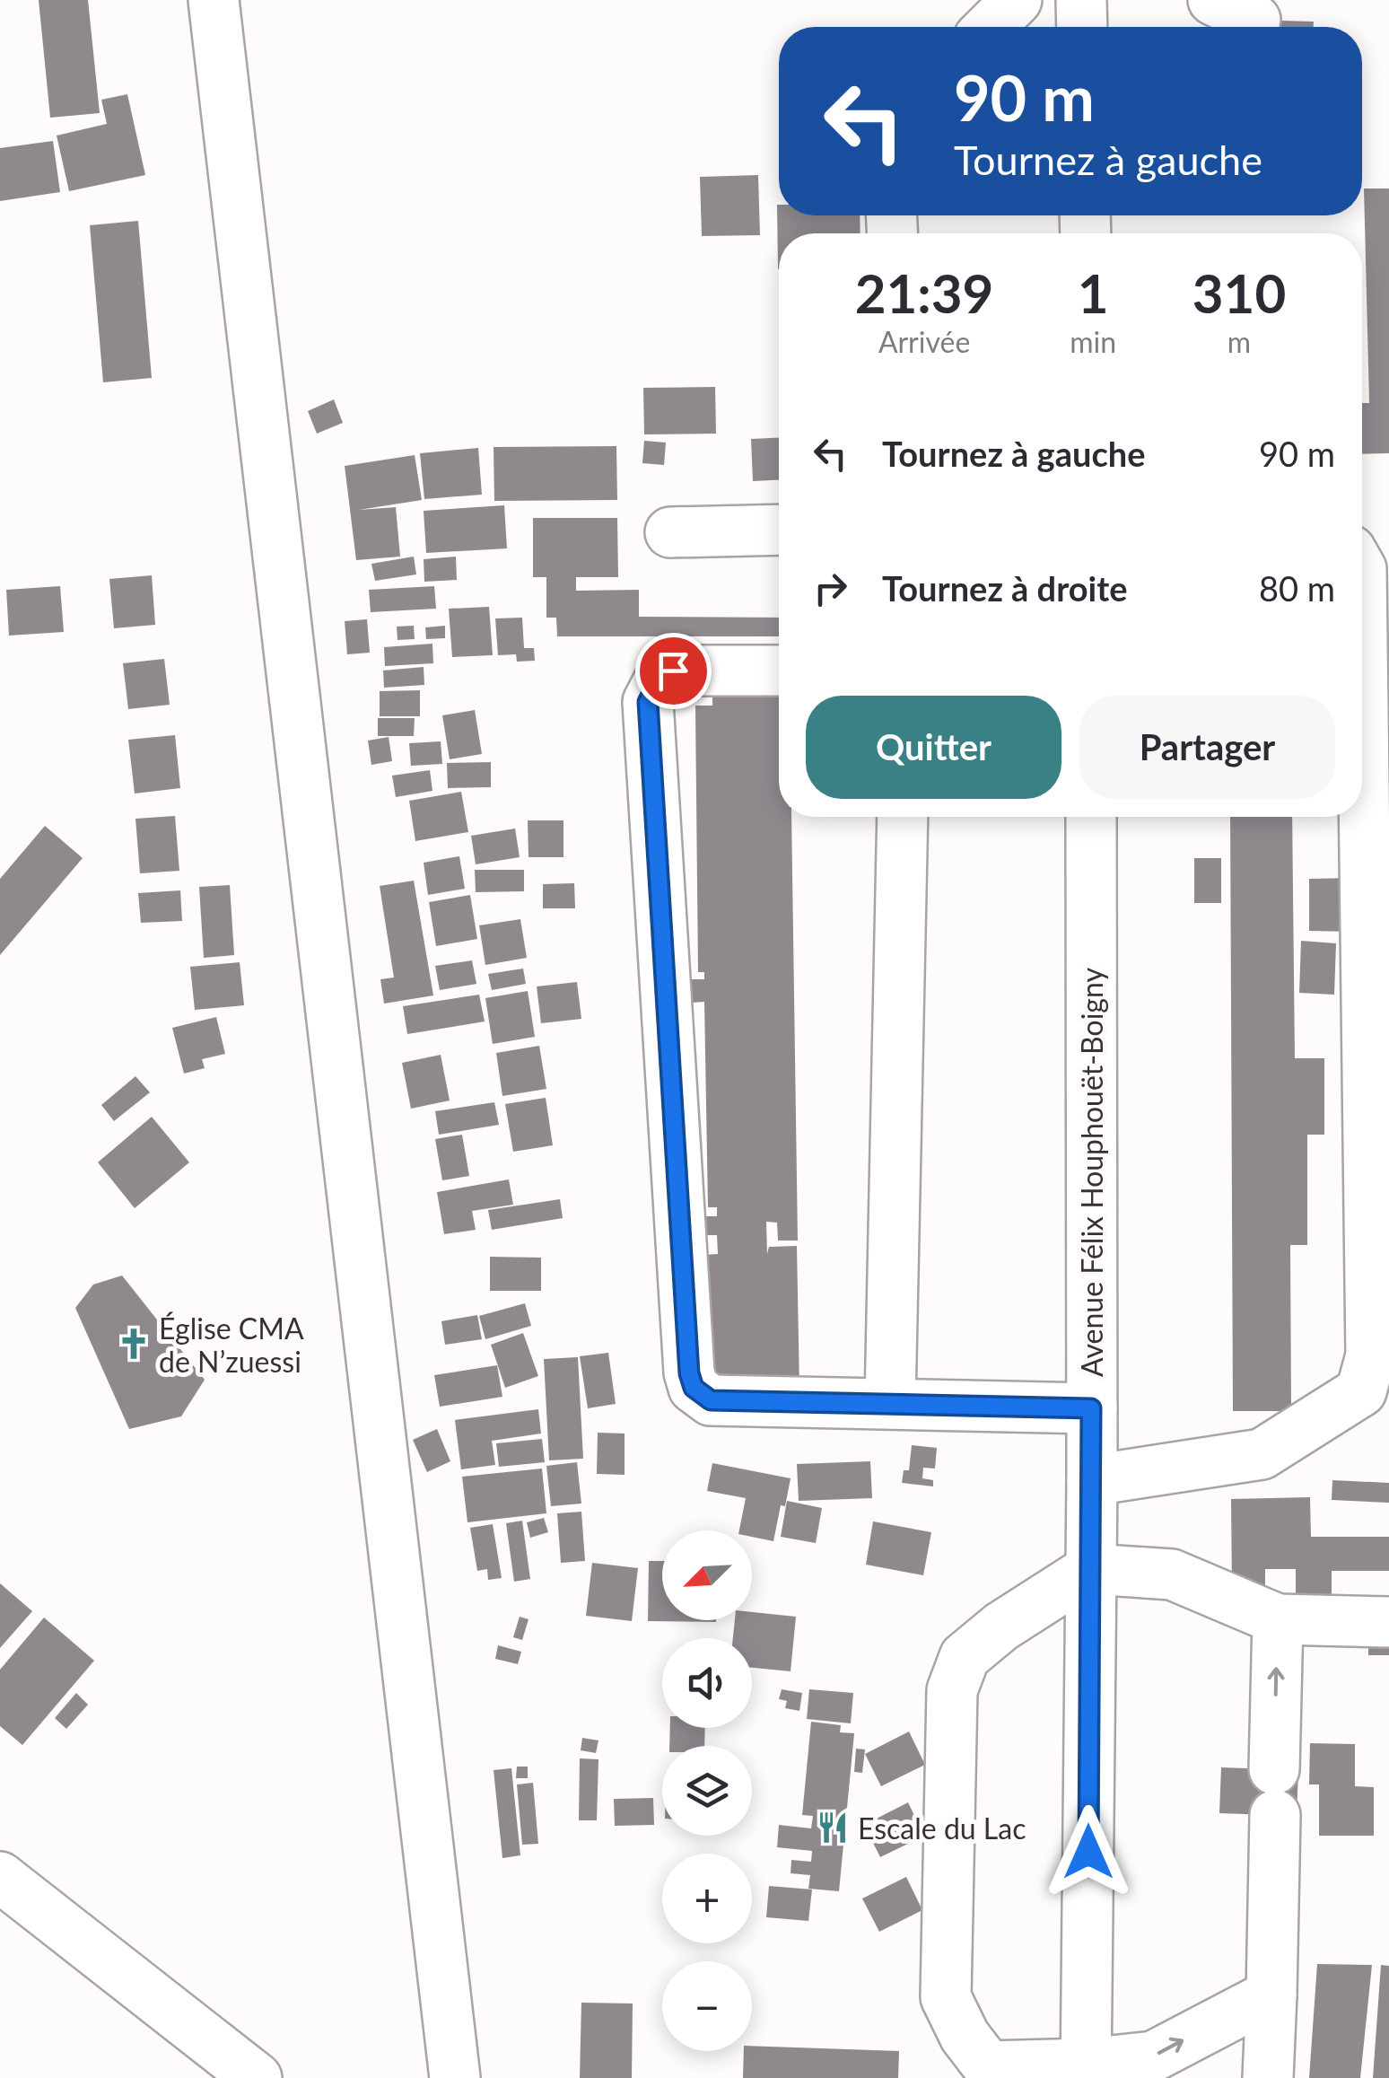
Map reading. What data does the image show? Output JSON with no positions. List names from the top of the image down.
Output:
{
  "streets": {
    "main road": ["Avenue Félix Houphouët-Boigny"]
  },
  "places": {
    "church": ["Église CMA de N’zuessi"],
    "restaurant": ["Escale du Lac"]
  },
  "north": "bottom left",
  "page": {
    "turn": ["90 m", "Tournez à gauche"],
    "eta": [
      "21:39",
      "Arrivée",
      "1",
      "min",
      "310",
      "m"
    ],
    "list": [
      {
        "name": "Tournez à gauche",
        "value": "90 m"
      },
      {
        "name": "Tournez à droite",
        "value": "80 m"
      }
    ],
    "buttons": ["Quitter", "Partager"],
    "map_buttons": ["+", "−"]
  }
}
